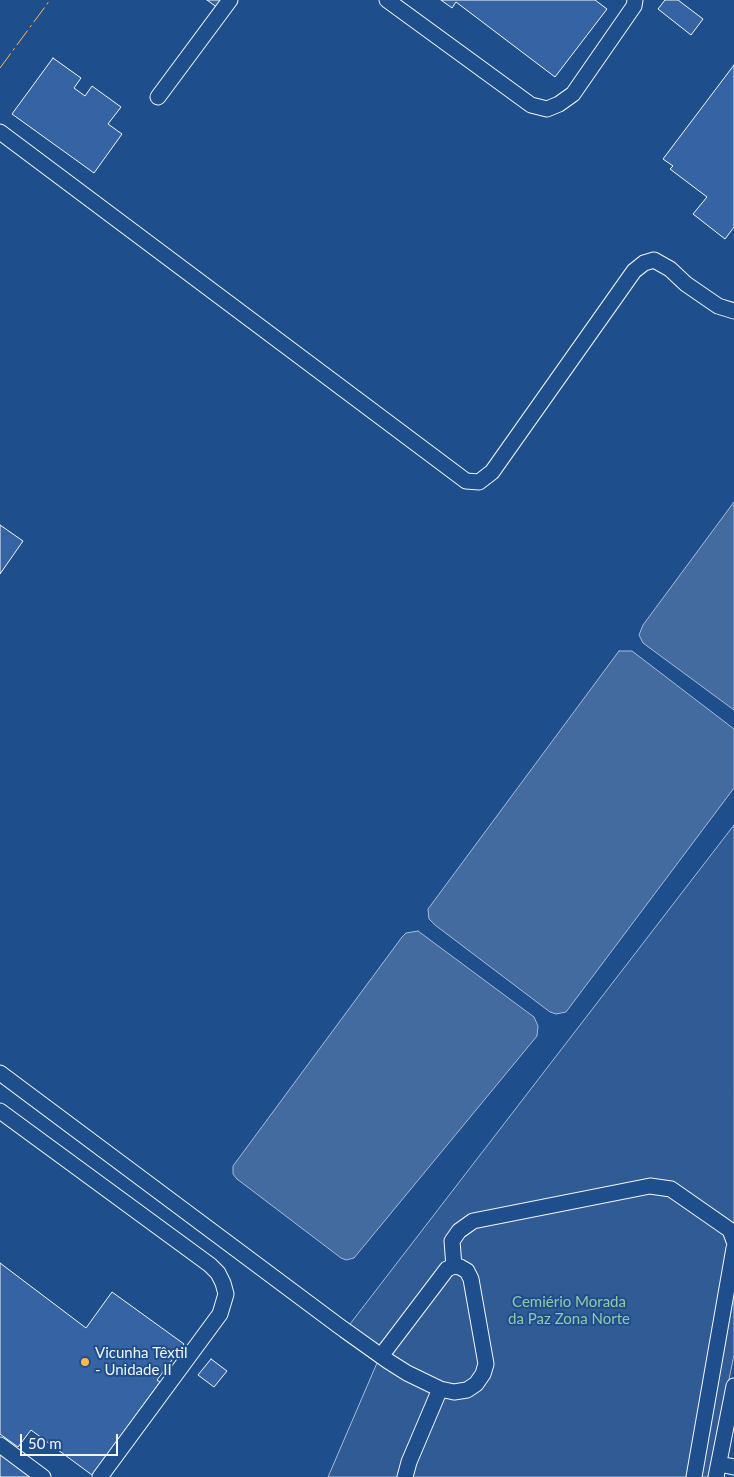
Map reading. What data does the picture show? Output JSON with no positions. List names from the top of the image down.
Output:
{
  "parks": ["Cemiério Morada da Paz Zona Norte"],
  "places": ["Vicunha Têxtil - Unidade II"],
  "scale_bar": "50 m"
}
